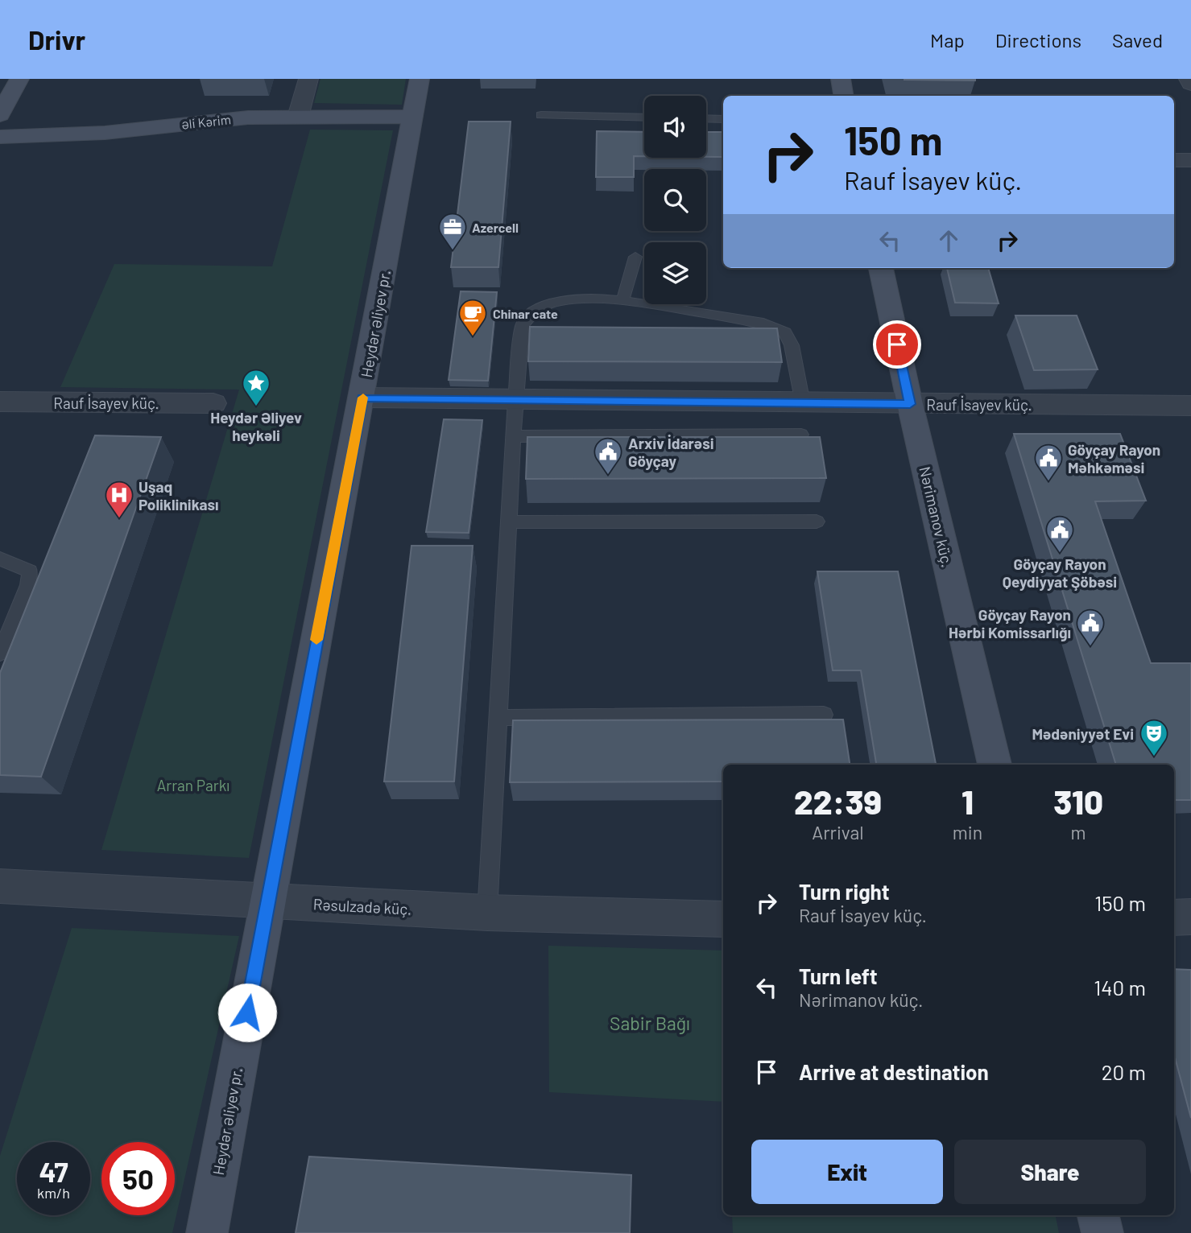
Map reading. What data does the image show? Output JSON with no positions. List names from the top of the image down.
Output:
{
  "streets": {
    "main road": ["Əli Kərim", "Heydər Əliyev pr.", "Nərimanov küç."],
    "street": ["Rauf İsayev küç.", "Rəsulzadə küç."]
  },
  "crossings": [
    ["Əli Kərim", "Heydər Əliyev pr."],
    ["Heydər Əliyev pr.", "Rauf İsayev küç."],
    ["Heydər Əliyev pr.", "Rəsulzadə küç."],
    ["Rauf İsayev küç.", "Nərimanov küç."]
  ],
  "parks": ["Arran Parkı", "Sabir Bağı"],
  "places": {
    "office": ["Azercell"],
    "cafe": ["Chinar cate"],
    "place": ["Heydər Əliyev heykəli"],
    "public building": [
      "Arxiv İdarəsi Göyçay",
      "Göyçay Rayon Məhkəməsi",
      "Göyçay Rayon Qeydiyyat Şöbəsi",
      "Göyçay Rayon Hərbi Komissarlığı"
    ],
    "hospital": ["Uşaq Poliklinikası"],
    "theatre": ["Mədəniyyət Evi"]
  },
  "page": {
    "header": "Drivr",
    "nav": ["Map", "Directions", "Saved"],
    "turn": ["150 m", "Rauf İsayev küç."],
    "eta": [
      "22:39",
      "Arrival",
      "1",
      "min",
      "310",
      "m"
    ],
    "list": [
      {
        "name": "Turn right",
        "note": "Rauf İsayev küç.",
        "value": "150 m"
      },
      {
        "name": "Turn left",
        "note": "Nərimanov küç.",
        "value": "140 m"
      },
      {
        "name": "Arrive at destination",
        "value": "20 m"
      }
    ],
    "buttons": ["Exit", "Share"],
    "speed": "47 km/h",
    "limit": "50"
  }
}
